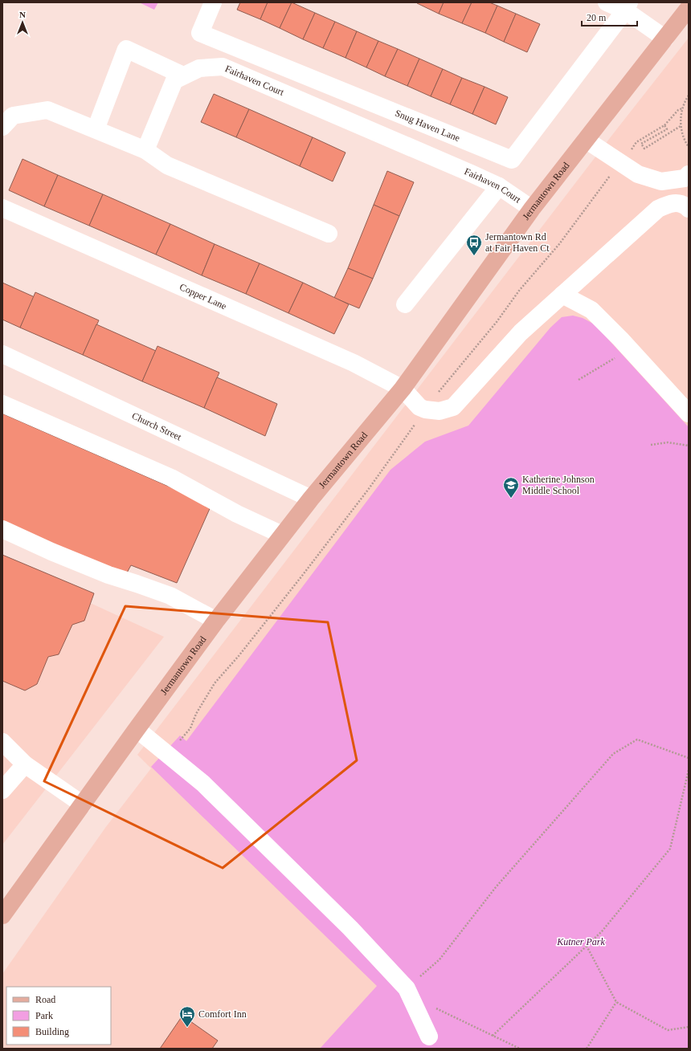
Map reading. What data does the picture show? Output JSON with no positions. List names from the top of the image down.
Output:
{
  "streets": {
    "main road": ["Jermantown Road"],
    "street": [
      "Fairhaven Court",
      "Snug Haven Lane",
      "Copper Lane",
      "Church Street"
    ]
  },
  "crossings": [
    ["Fairhaven Court", "Jermantown Road"],
    ["Jermantown Road", "Copper Lane"],
    ["Jermantown Road", "Church Street"]
  ],
  "parks": ["Kutner Park"],
  "places": {
    "bus stop": ["Jermantown Rd at Fair Haven Ct"],
    "school or university": ["Katherine Johnson Middle School"],
    "hotel": ["Comfort Inn"]
  },
  "legend": ["Road", "Park", "Building"],
  "scale_bar": "20 m",
  "north": "top"
}
